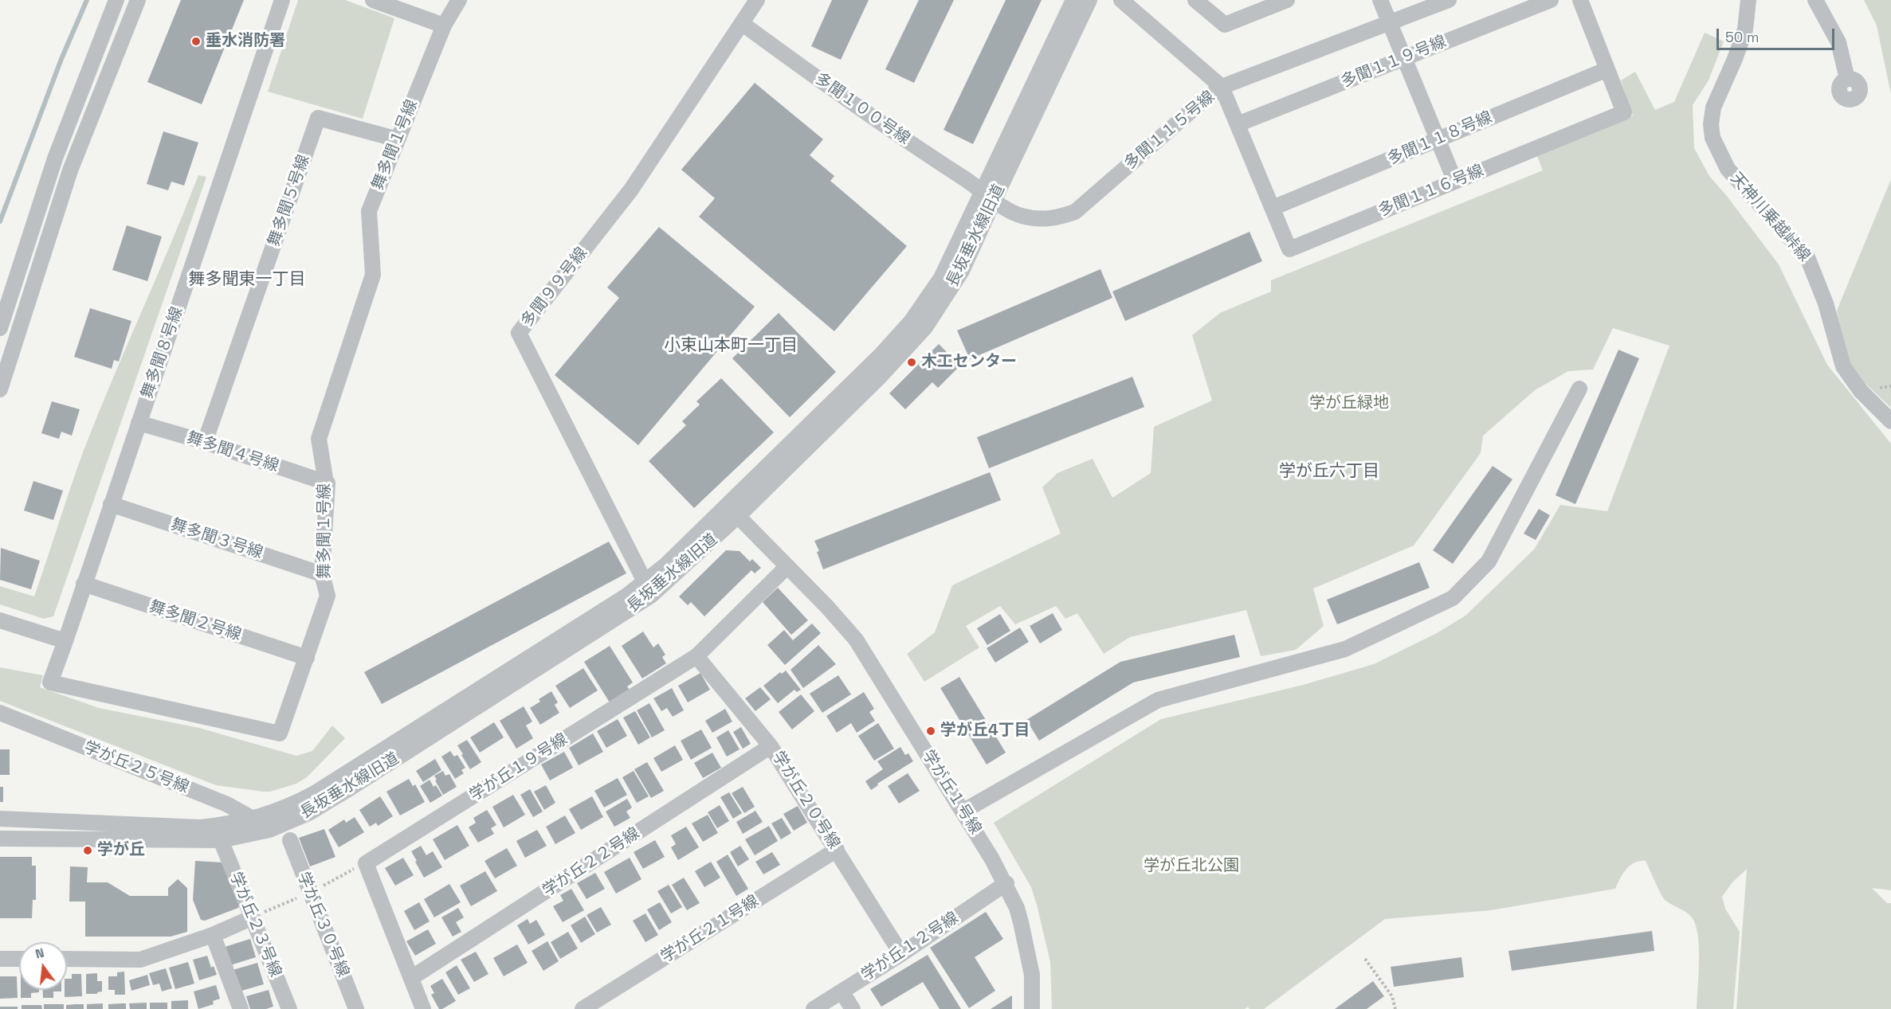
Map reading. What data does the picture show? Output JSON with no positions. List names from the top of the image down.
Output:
{
  "streets": {
    "street": [
      "多聞１１９号線",
      "多聞１００号線",
      "多聞１１５号線",
      "多聞１１８号線",
      "舞多聞１号線",
      "多聞１１６号線",
      "舞多聞５号線",
      "天神川乗越峠線",
      "長坂垂水線旧道",
      "多聞９９号線",
      "舞多聞８号線",
      "舞多聞４号線",
      "舞多聞３号線",
      "舞多聞２号線",
      "学が丘２５号線",
      "学が丘１９号線",
      "学が丘１号線",
      "学が丘２０号線",
      "学が丘２２号線",
      "学が丘２３号線",
      "学が丘３０号線",
      "学が丘２１号線",
      "学が丘１２号線"
    ]
  },
  "crossings": [
    ["多聞１１９号線", "多聞１１６号線"],
    ["多聞１００号線", "多聞１１５号線"],
    ["多聞１００号線", "長坂垂水線旧道"],
    ["多聞１００号線", "多聞９９号線"],
    ["多聞１１５号線", "多聞１１６号線"],
    ["多聞１１５号線", "長坂垂水線旧道"],
    ["多聞１１８号線", "多聞１１６号線"],
    ["舞多聞１号線", "舞多聞５号線"],
    ["舞多聞１号線", "舞多聞８号線"],
    ["舞多聞１号線", "舞多聞４号線"],
    ["舞多聞１号線", "舞多聞３号線"],
    ["舞多聞１号線", "舞多聞２号線"],
    ["舞多聞５号線", "舞多聞４号線"],
    ["長坂垂水線旧道", "多聞９９号線"],
    ["長坂垂水線旧道", "学が丘２５号線"],
    ["長坂垂水線旧道", "学が丘１号線"],
    ["長坂垂水線旧道", "学が丘２３号線"],
    ["舞多聞８号線", "舞多聞４号線"],
    ["舞多聞８号線", "舞多聞３号線"],
    ["舞多聞８号線", "舞多聞２号線"],
    ["学が丘１９号線", "学が丘１号線"],
    ["学が丘１９号線", "学が丘２０号線"],
    ["学が丘１９号線", "学が丘２２号線"],
    ["学が丘１号線", "学が丘１２号線"],
    ["学が丘２０号線", "学が丘２２号線"],
    ["学が丘２０号線", "学が丘２１号線"],
    ["学が丘２０号線", "学が丘１２号線"]
  ],
  "districts": ["舞多聞東一丁目", "小束山本町一丁目", "学が丘六丁目"],
  "parks": ["学が丘緑地", "学が丘北公園"],
  "places": [
    "垂水消防署",
    "木工センター",
    "学が丘4丁目",
    "学が丘"
  ],
  "scale_bar": "50 m",
  "north": "top"
}
